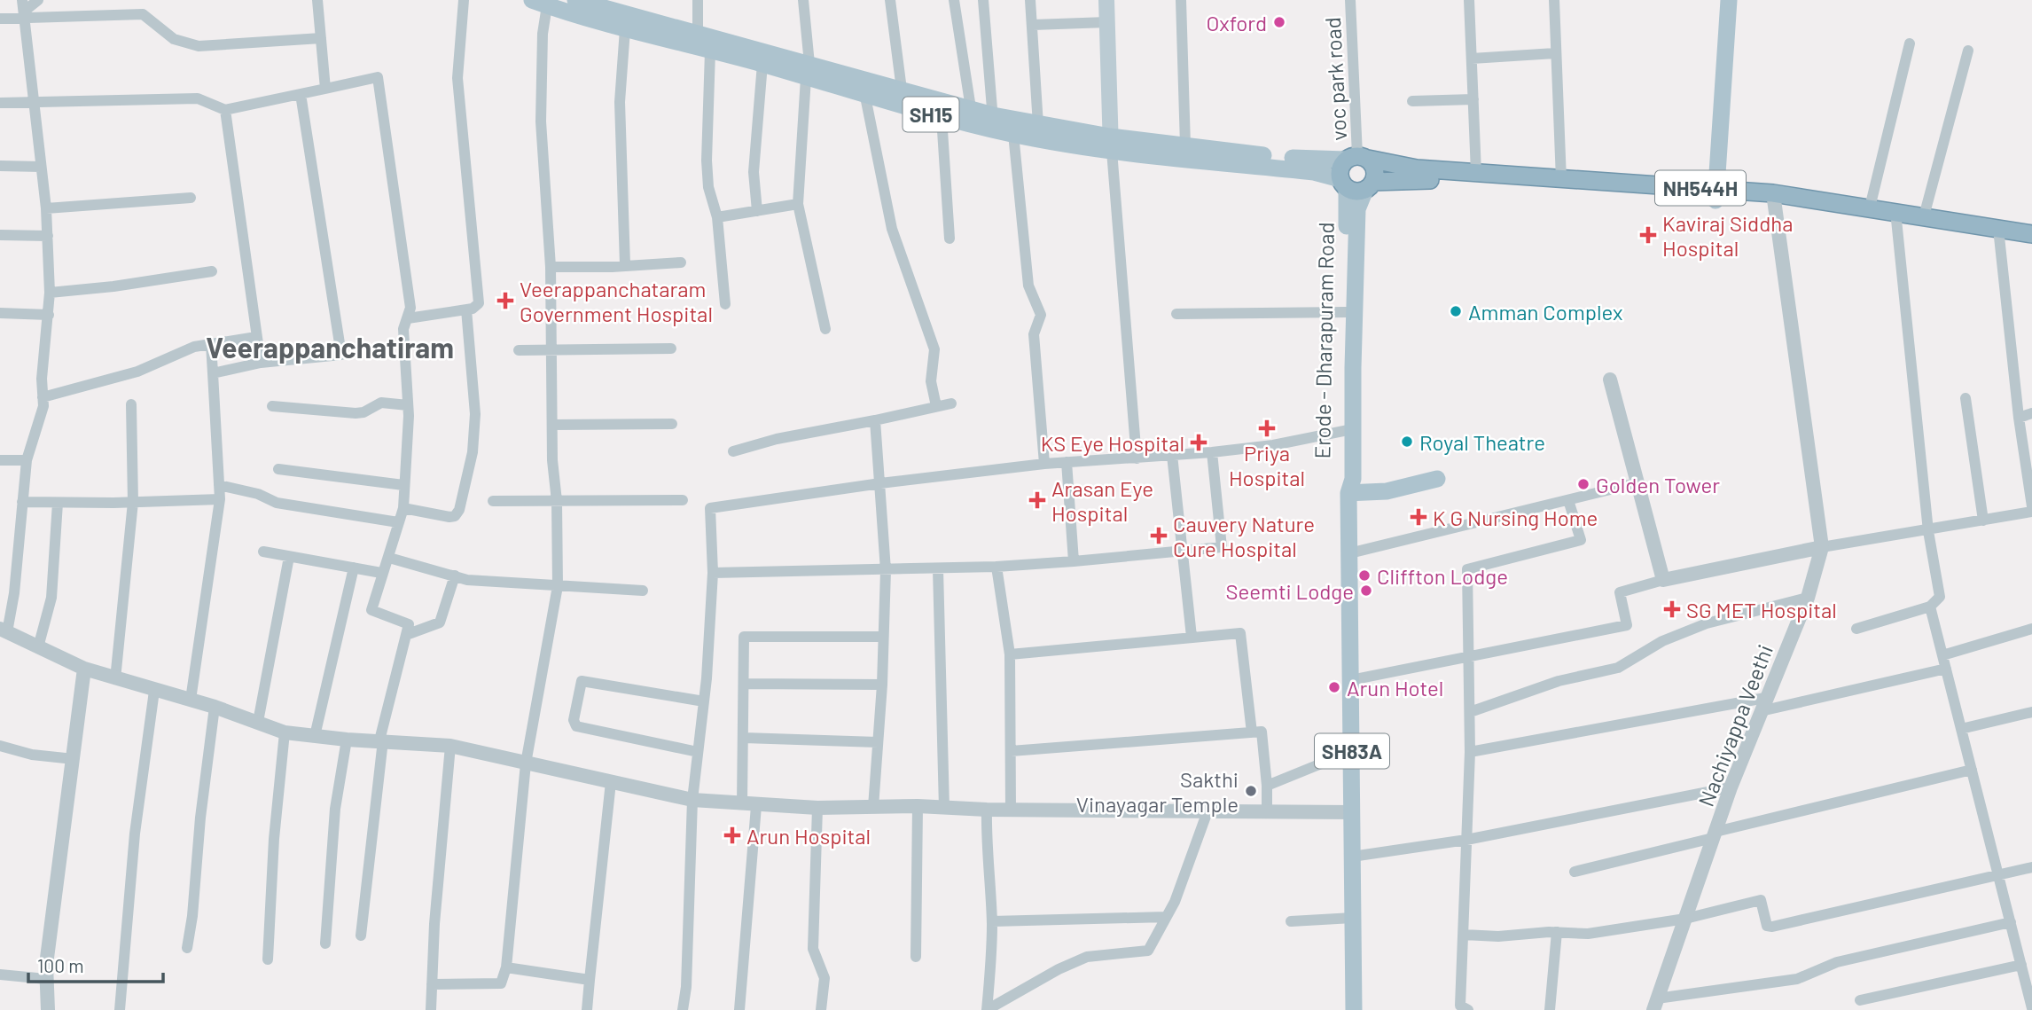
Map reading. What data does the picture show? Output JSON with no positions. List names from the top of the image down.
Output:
{
  "streets": {
    "highway": ["NH544H"],
    "main road": ["SH15", "Erode - Dharapuram Road", "SH83A"],
    "street": ["voc park road", "Nachiyappa Veethi"]
  },
  "crossings": [
    ["voc park road", "SH15"],
    ["voc park road", "NH544H"],
    ["voc park road", "Erode - Dharapuram Road"],
    ["SH15", "NH544H"],
    ["SH15", "Erode - Dharapuram Road"],
    ["NH544H", "Erode - Dharapuram Road"],
    ["NH544H", "Nachiyappa Veethi"]
  ],
  "districts": ["Veerappanchatiram"],
  "places": {
    "other": [
      "Oxford",
      "Amman Complex",
      "Royal Theatre",
      "Golden Tower",
      "Cliffton Lodge",
      "Seemti Lodge",
      "Arun Hotel",
      "Sakthi Vinayagar Temple"
    ],
    "health": [
      "Kaviraj Siddha Hospital",
      "Veerappanchataram Government Hospital",
      "Priya Hospital",
      "KS Eye Hospital",
      "Arasan Eye Hospital",
      "K G Nursing Home",
      "Cauvery Nature Cure Hospital",
      "SG MET Hospital",
      "Arun Hospital"
    ]
  },
  "scale_bar": "100 m"
}
